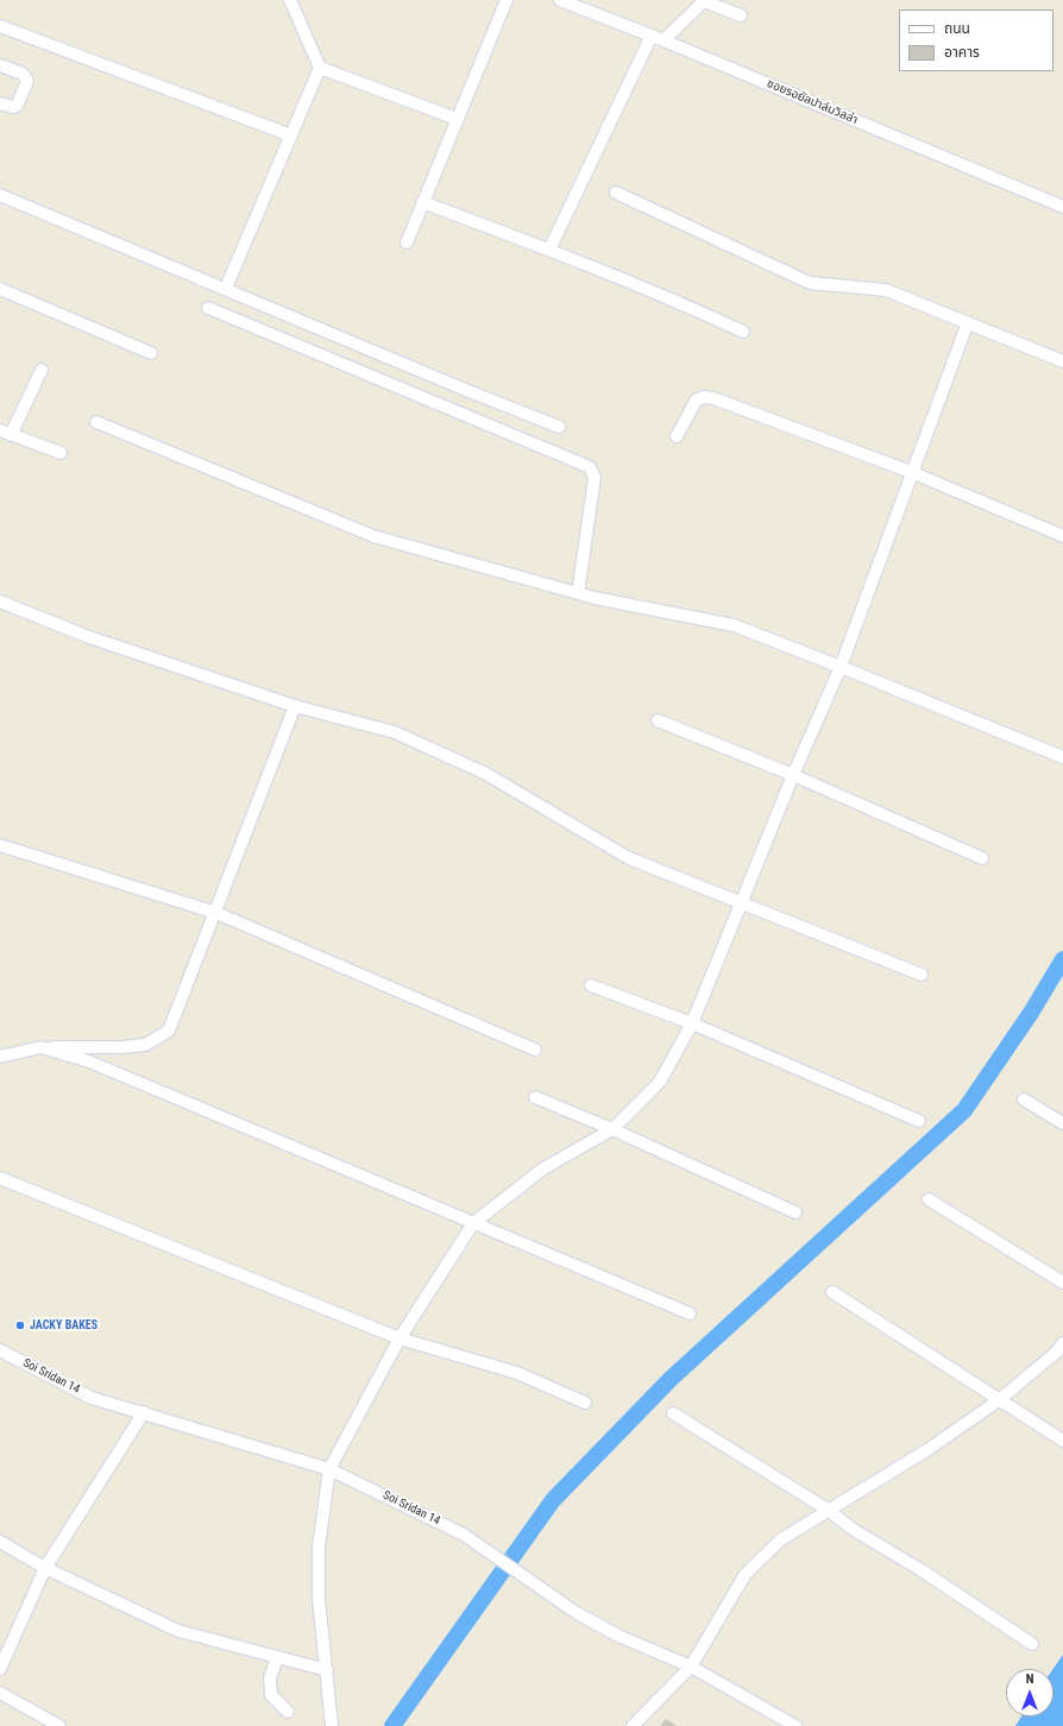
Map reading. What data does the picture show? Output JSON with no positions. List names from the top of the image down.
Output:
{
  "streets": {
    "street": ["ซอยรอยัลปาล์มวิลล่า", "Soi Sridan 14"]
  },
  "places": ["JACKY BAKES"],
  "legend": ["ถนน", "อาคาร"],
  "north": "top"
}
